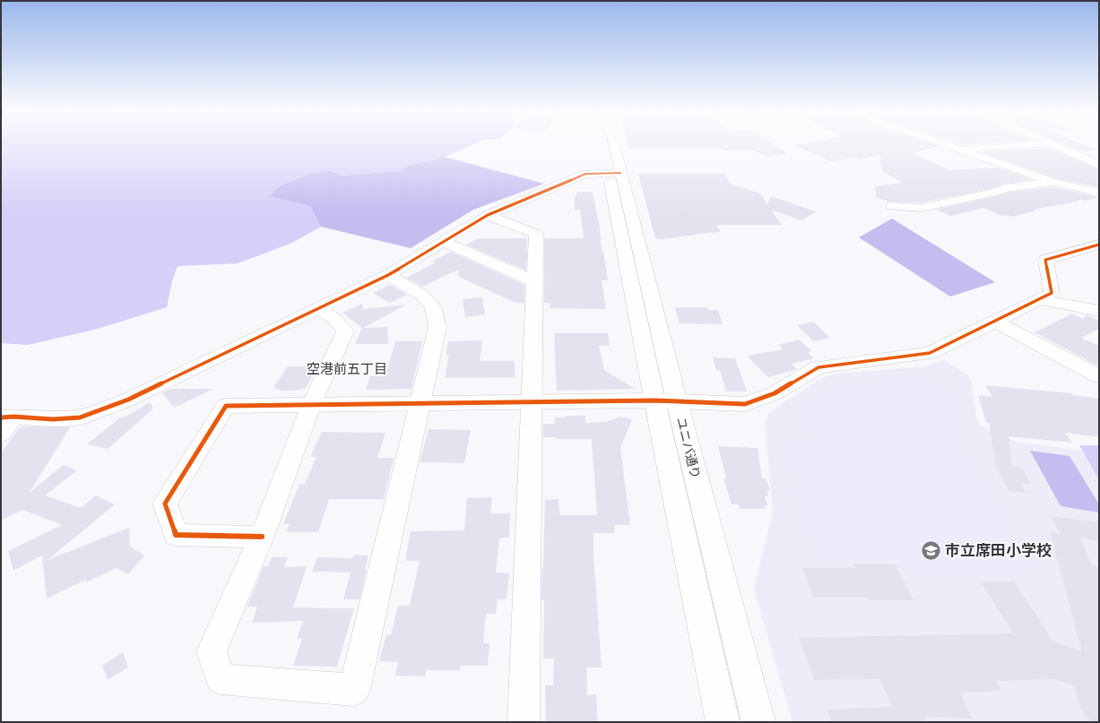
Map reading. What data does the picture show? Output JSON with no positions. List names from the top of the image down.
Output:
{
  "streets": {
    "street": ["ユニバ通り"]
  },
  "districts": ["空港前五丁目"],
  "places": {
    "school or university": ["市立席田小学校"]
  }
}
